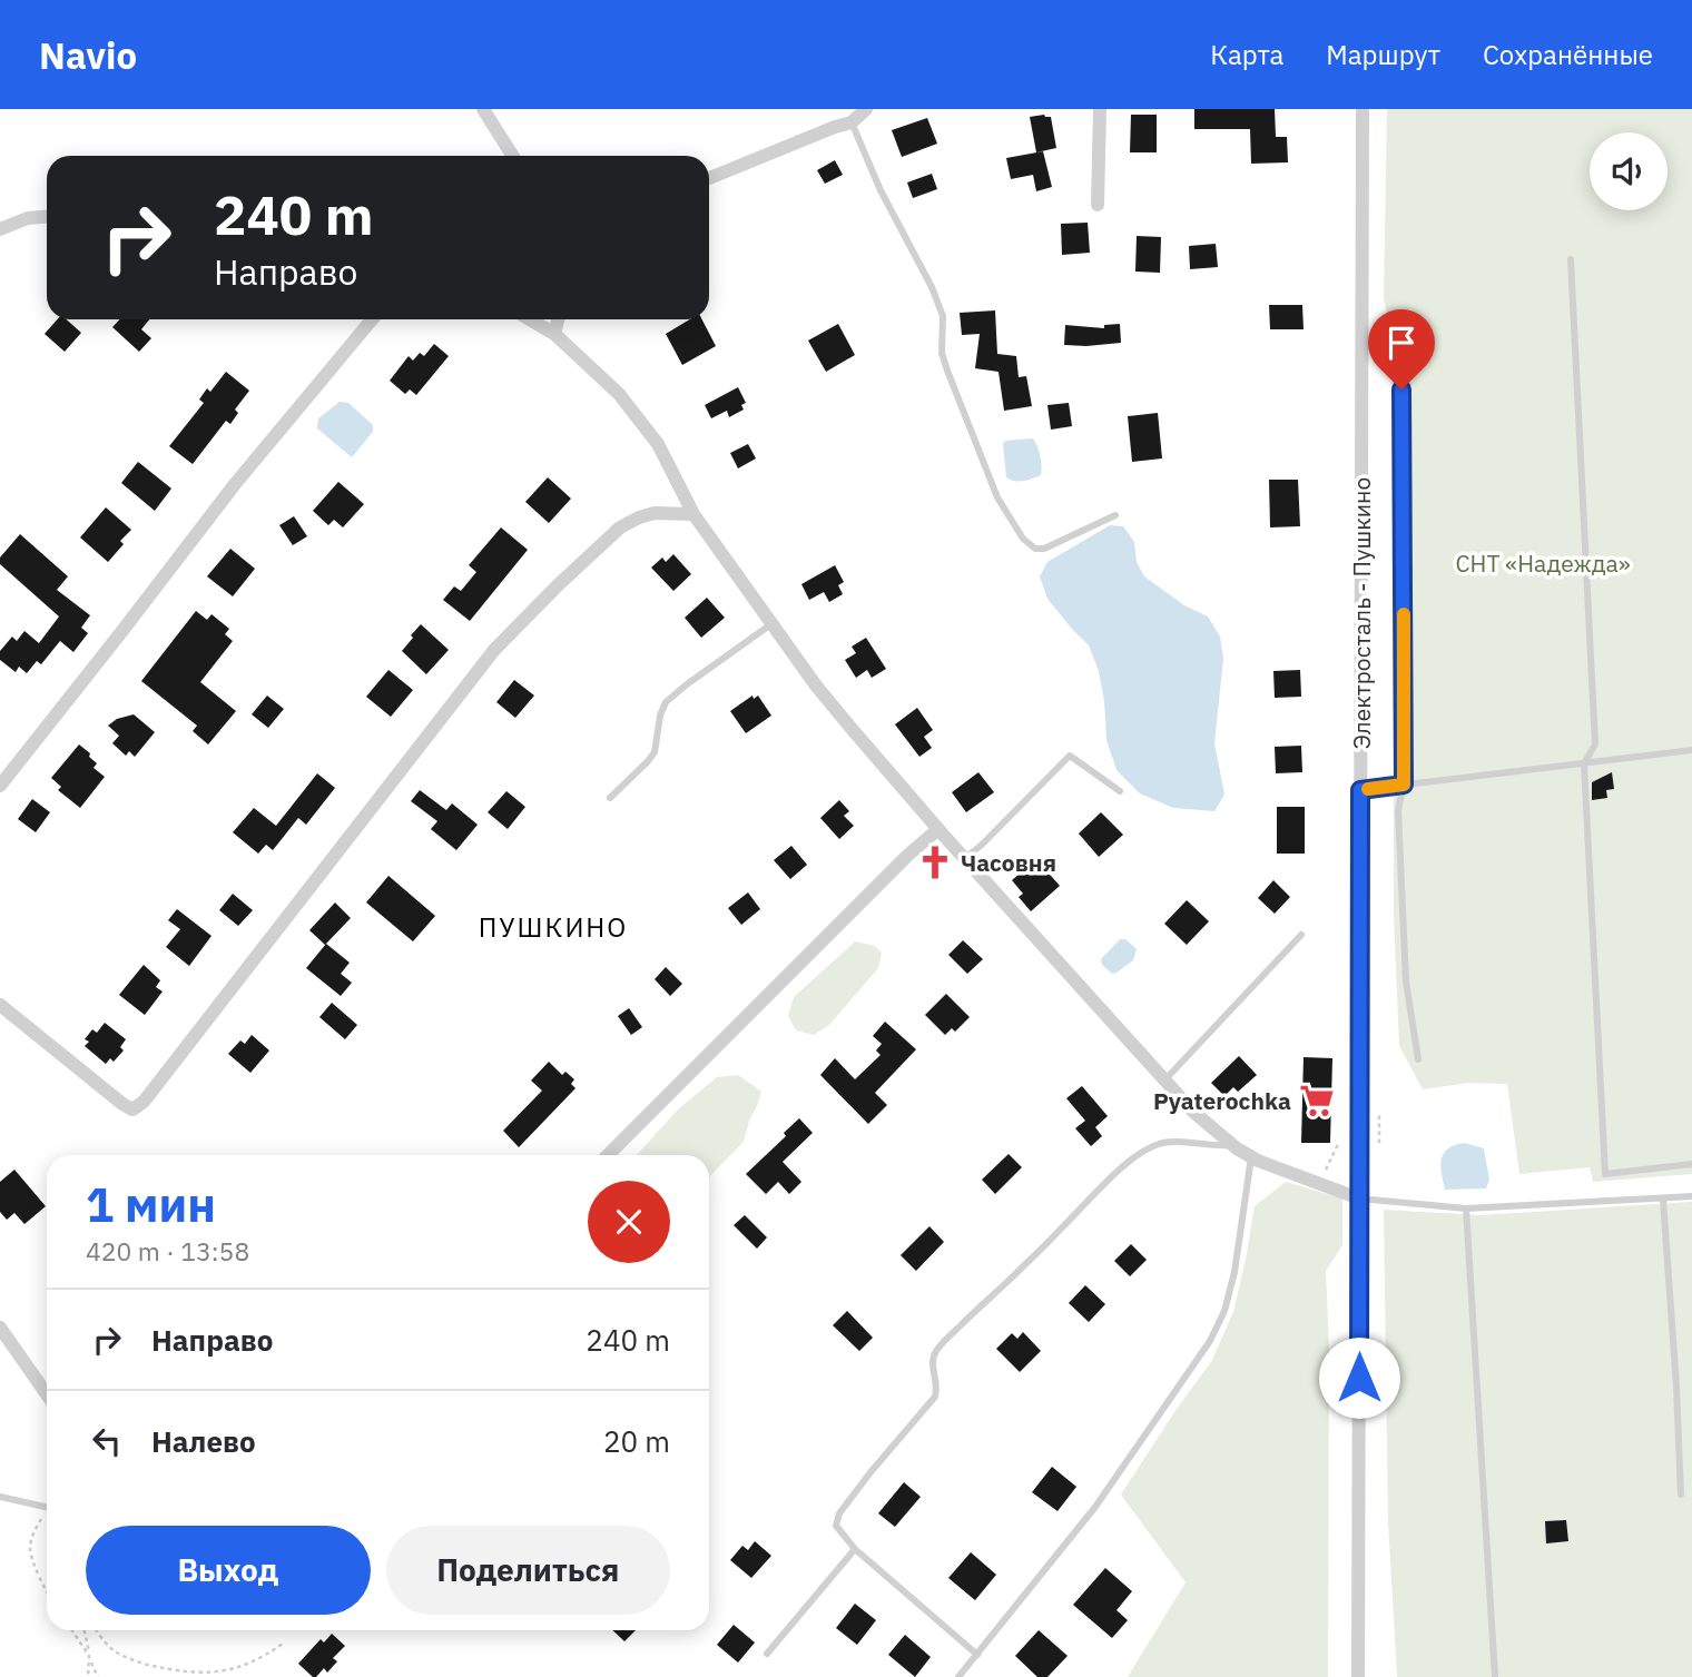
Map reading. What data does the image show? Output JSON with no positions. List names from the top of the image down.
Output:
{
  "streets": {
    "street": ["Электросталь - Пушкино"]
  },
  "districts": ["ПУШКИНО"],
  "parks": ["СНТ «Надежда»"],
  "places": {
    "church": ["Часовня"],
    "supermarket": ["Pyaterochka"]
  },
  "page": {
    "header": "Navio",
    "nav": ["Карта", "Маршрут", "Сохранённые"],
    "turn": ["240 m", "Направо"],
    "heading": ["1 мин", "420 m · 13:58"],
    "list": [
      {
        "name": "Направо",
        "value": "240 m"
      },
      {
        "name": "Налево",
        "value": "20 m"
      }
    ],
    "buttons": ["Выход", "Поделиться"]
  }
}
